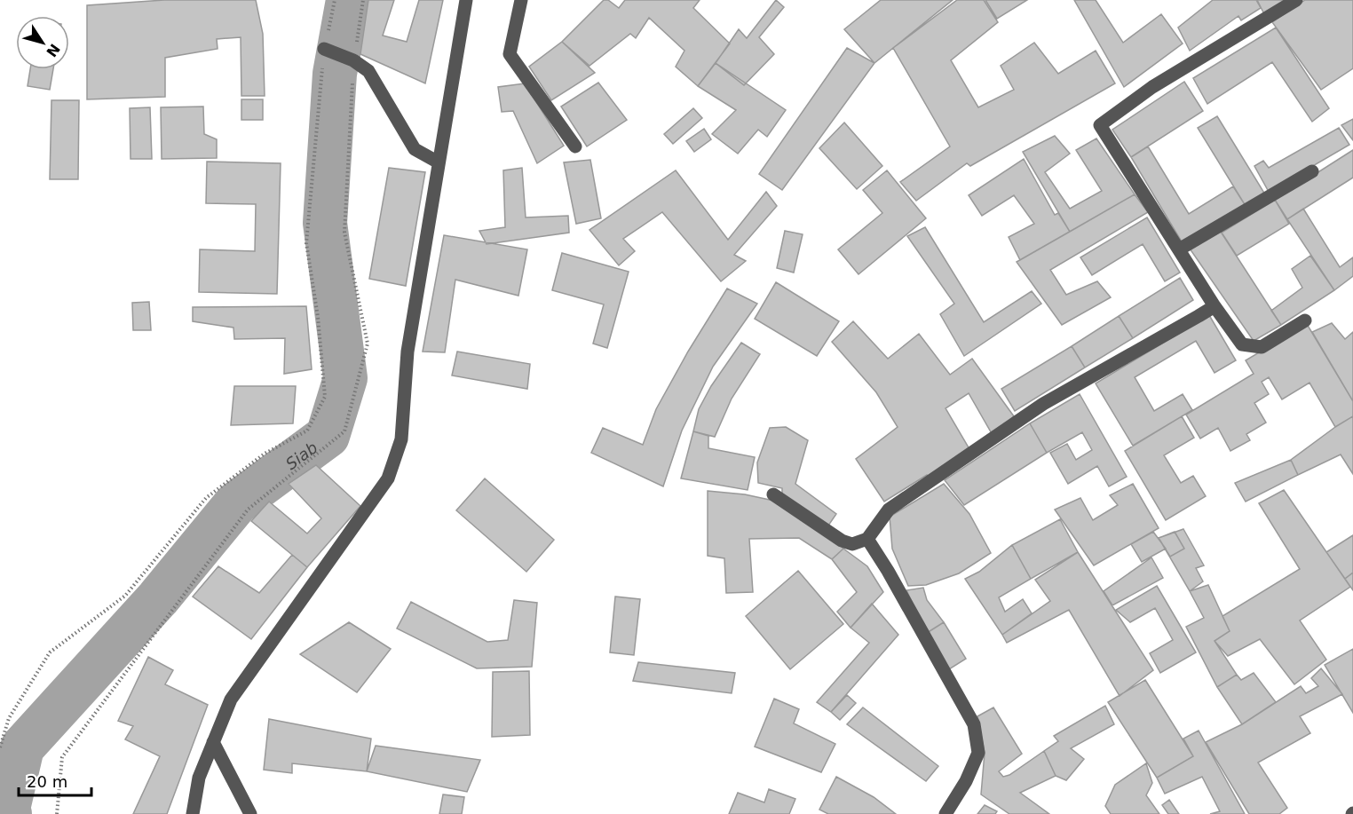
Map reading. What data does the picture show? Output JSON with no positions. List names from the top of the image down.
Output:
{
  "water": ["Siab"],
  "scale_bar": "20 m",
  "north": "bottom right"
}
